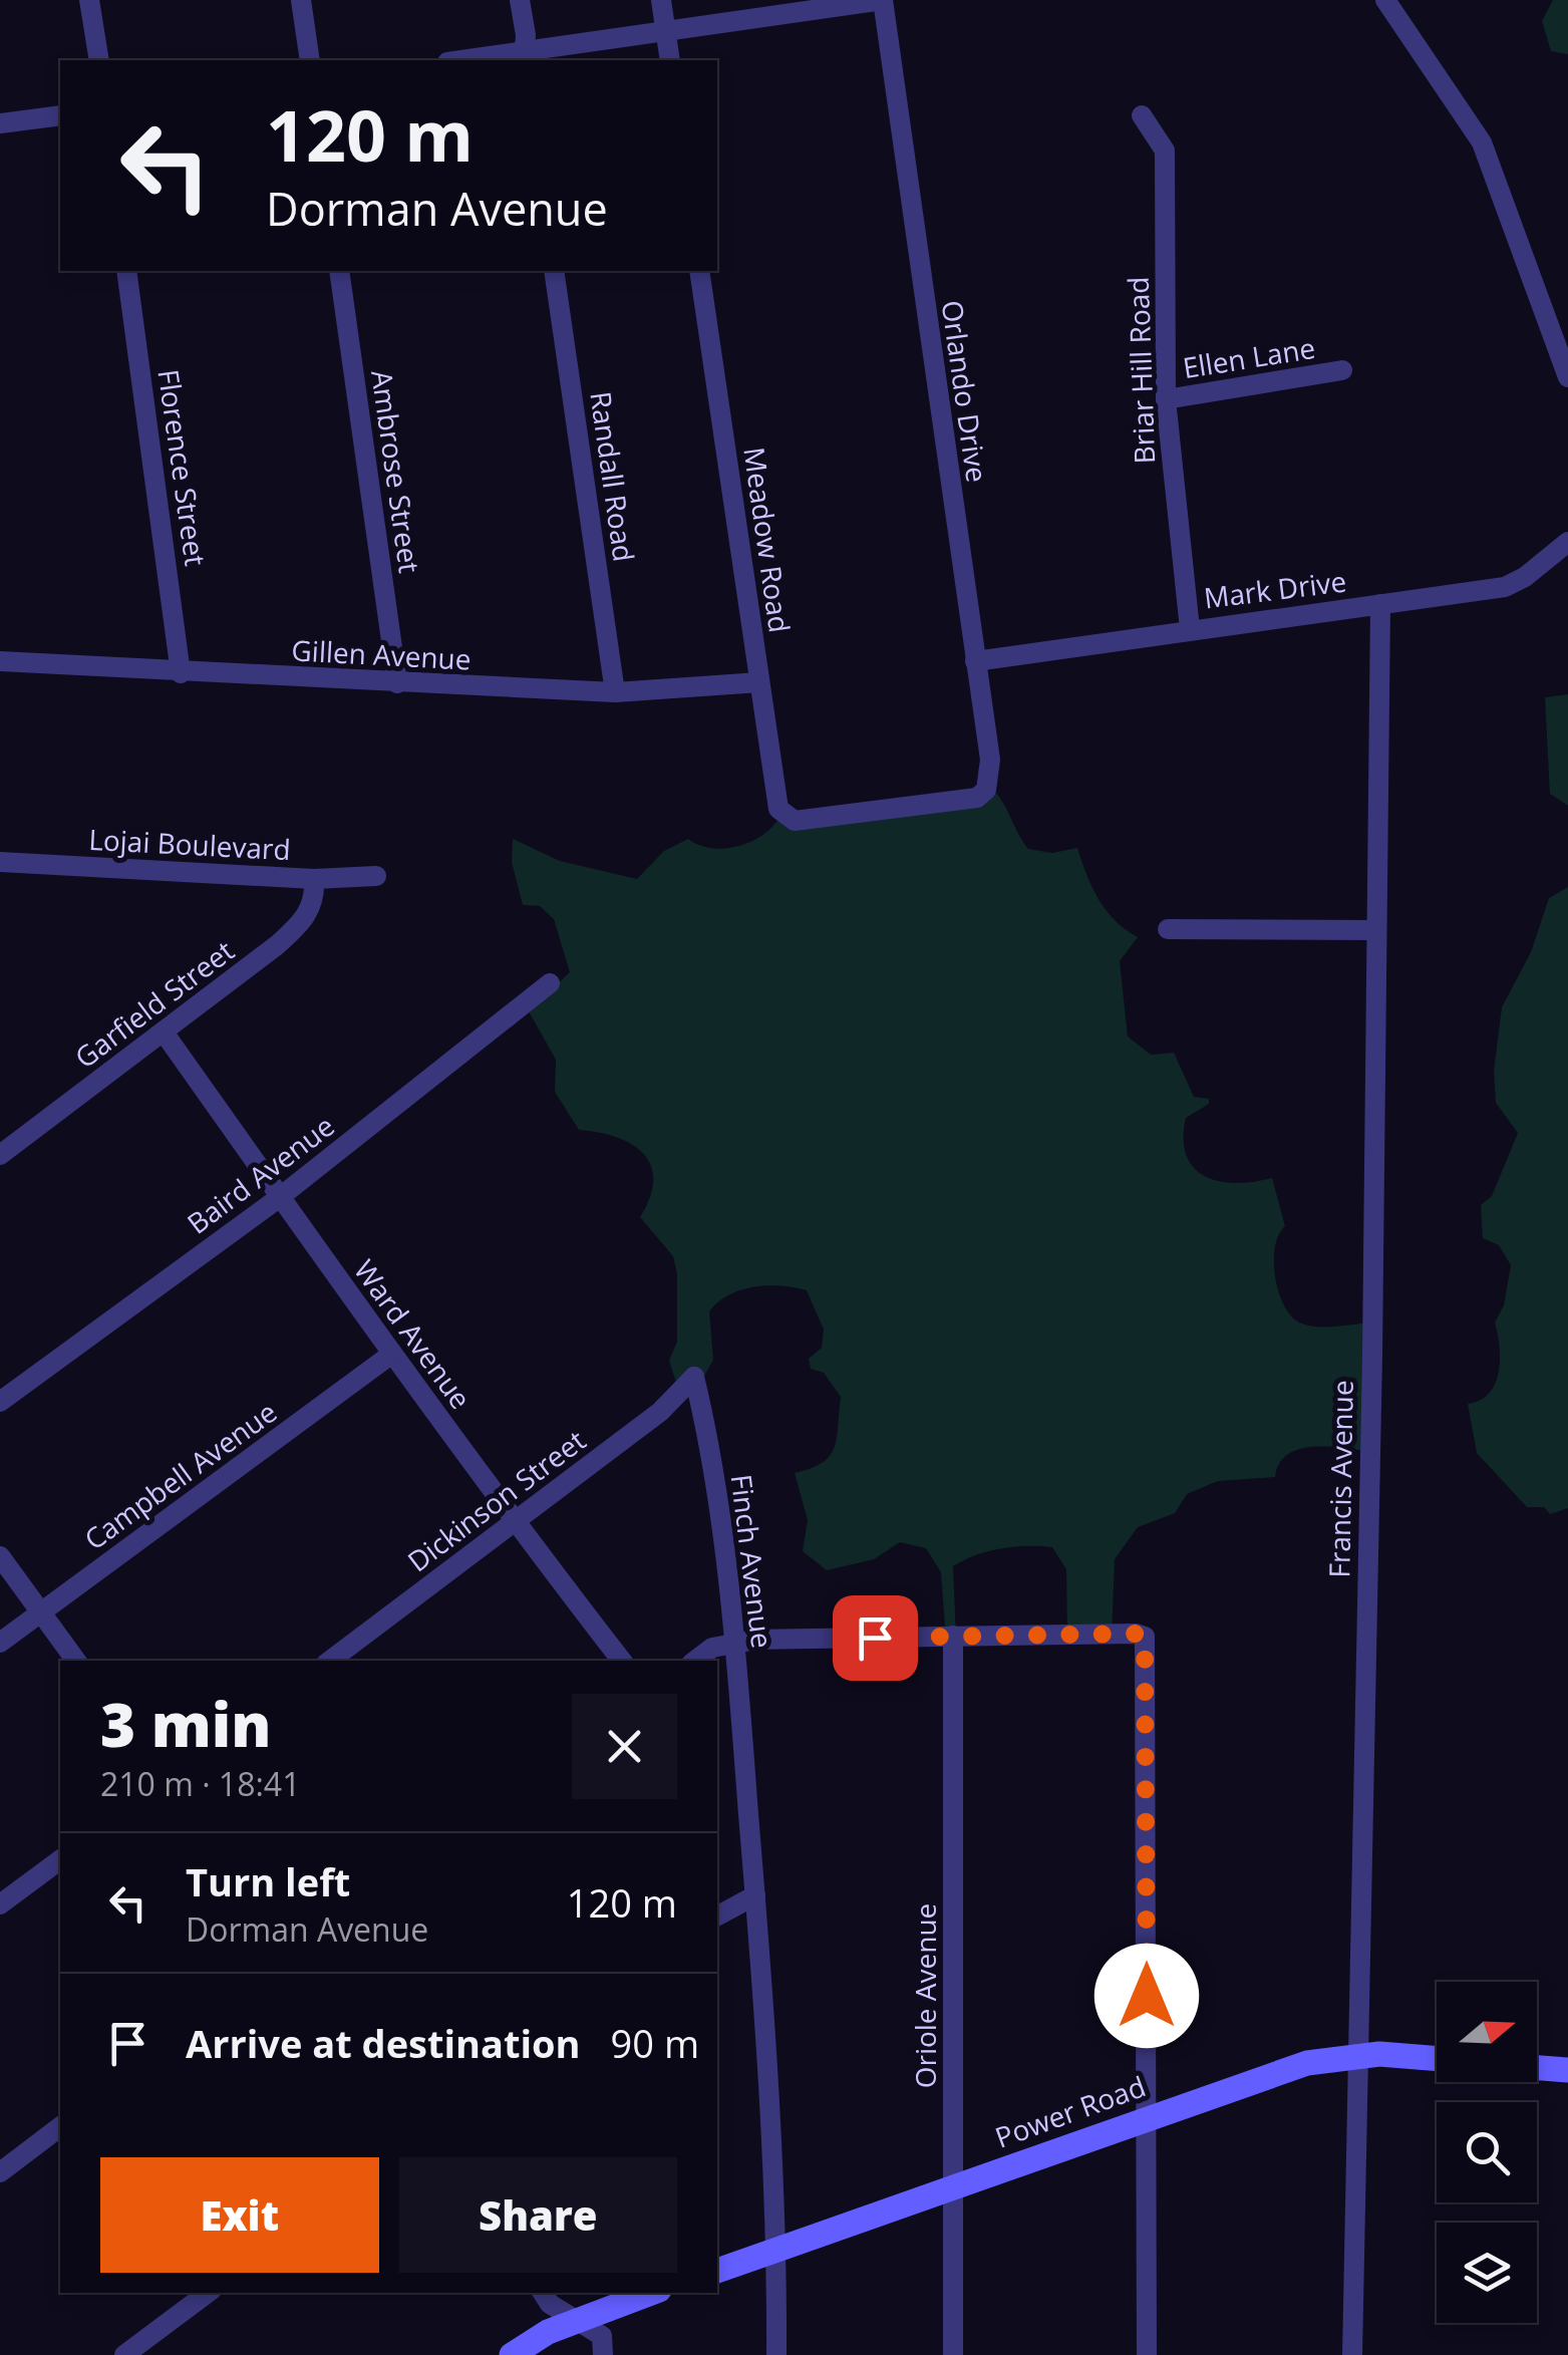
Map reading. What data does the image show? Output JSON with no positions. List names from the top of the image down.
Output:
{
  "streets": {
    "main road": ["Power Road"],
    "street": [
      "Ellen Lane",
      "Briar Hill Road",
      "Orlando Drive",
      "Florence Street",
      "Ambrose Street",
      "Randall Road",
      "Meadow Road",
      "Mark Drive",
      "Gillen Avenue",
      "Lojai Boulevard",
      "Garfield Street",
      "Baird Avenue",
      "Ward Avenue",
      "Campbell Avenue",
      "Francis Avenue",
      "Dickinson Street",
      "Finch Avenue",
      "Oriole Avenue"
    ]
  },
  "crossings": [
    ["Ellen Lane", "Briar Hill Road"],
    ["Briar Hill Road", "Mark Drive"],
    ["Orlando Drive", "Meadow Road"],
    ["Orlando Drive", "Mark Drive"],
    ["Florence Street", "Gillen Avenue"],
    ["Ambrose Street", "Gillen Avenue"],
    ["Randall Road", "Gillen Avenue"],
    ["Meadow Road", "Gillen Avenue"],
    ["Mark Drive", "Francis Avenue"],
    ["Lojai Boulevard", "Garfield Street"],
    ["Garfield Street", "Ward Avenue"],
    ["Baird Avenue", "Ward Avenue"],
    ["Ward Avenue", "Campbell Avenue"],
    ["Ward Avenue", "Dickinson Street"],
    ["Francis Avenue", "Power Road"],
    ["Dickinson Street", "Finch Avenue"],
    ["Finch Avenue", "Power Road"],
    ["Oriole Avenue", "Power Road"]
  ],
  "north": "right",
  "page": {
    "turn": ["120 m", "Dorman Avenue"],
    "heading": ["3 min", "210 m · 18:41"],
    "list": [
      {
        "name": "Turn left",
        "note": "Dorman Avenue",
        "value": "120 m"
      },
      {
        "name": "Arrive at destination",
        "value": "90 m"
      }
    ],
    "buttons": ["Exit", "Share"]
  }
}
